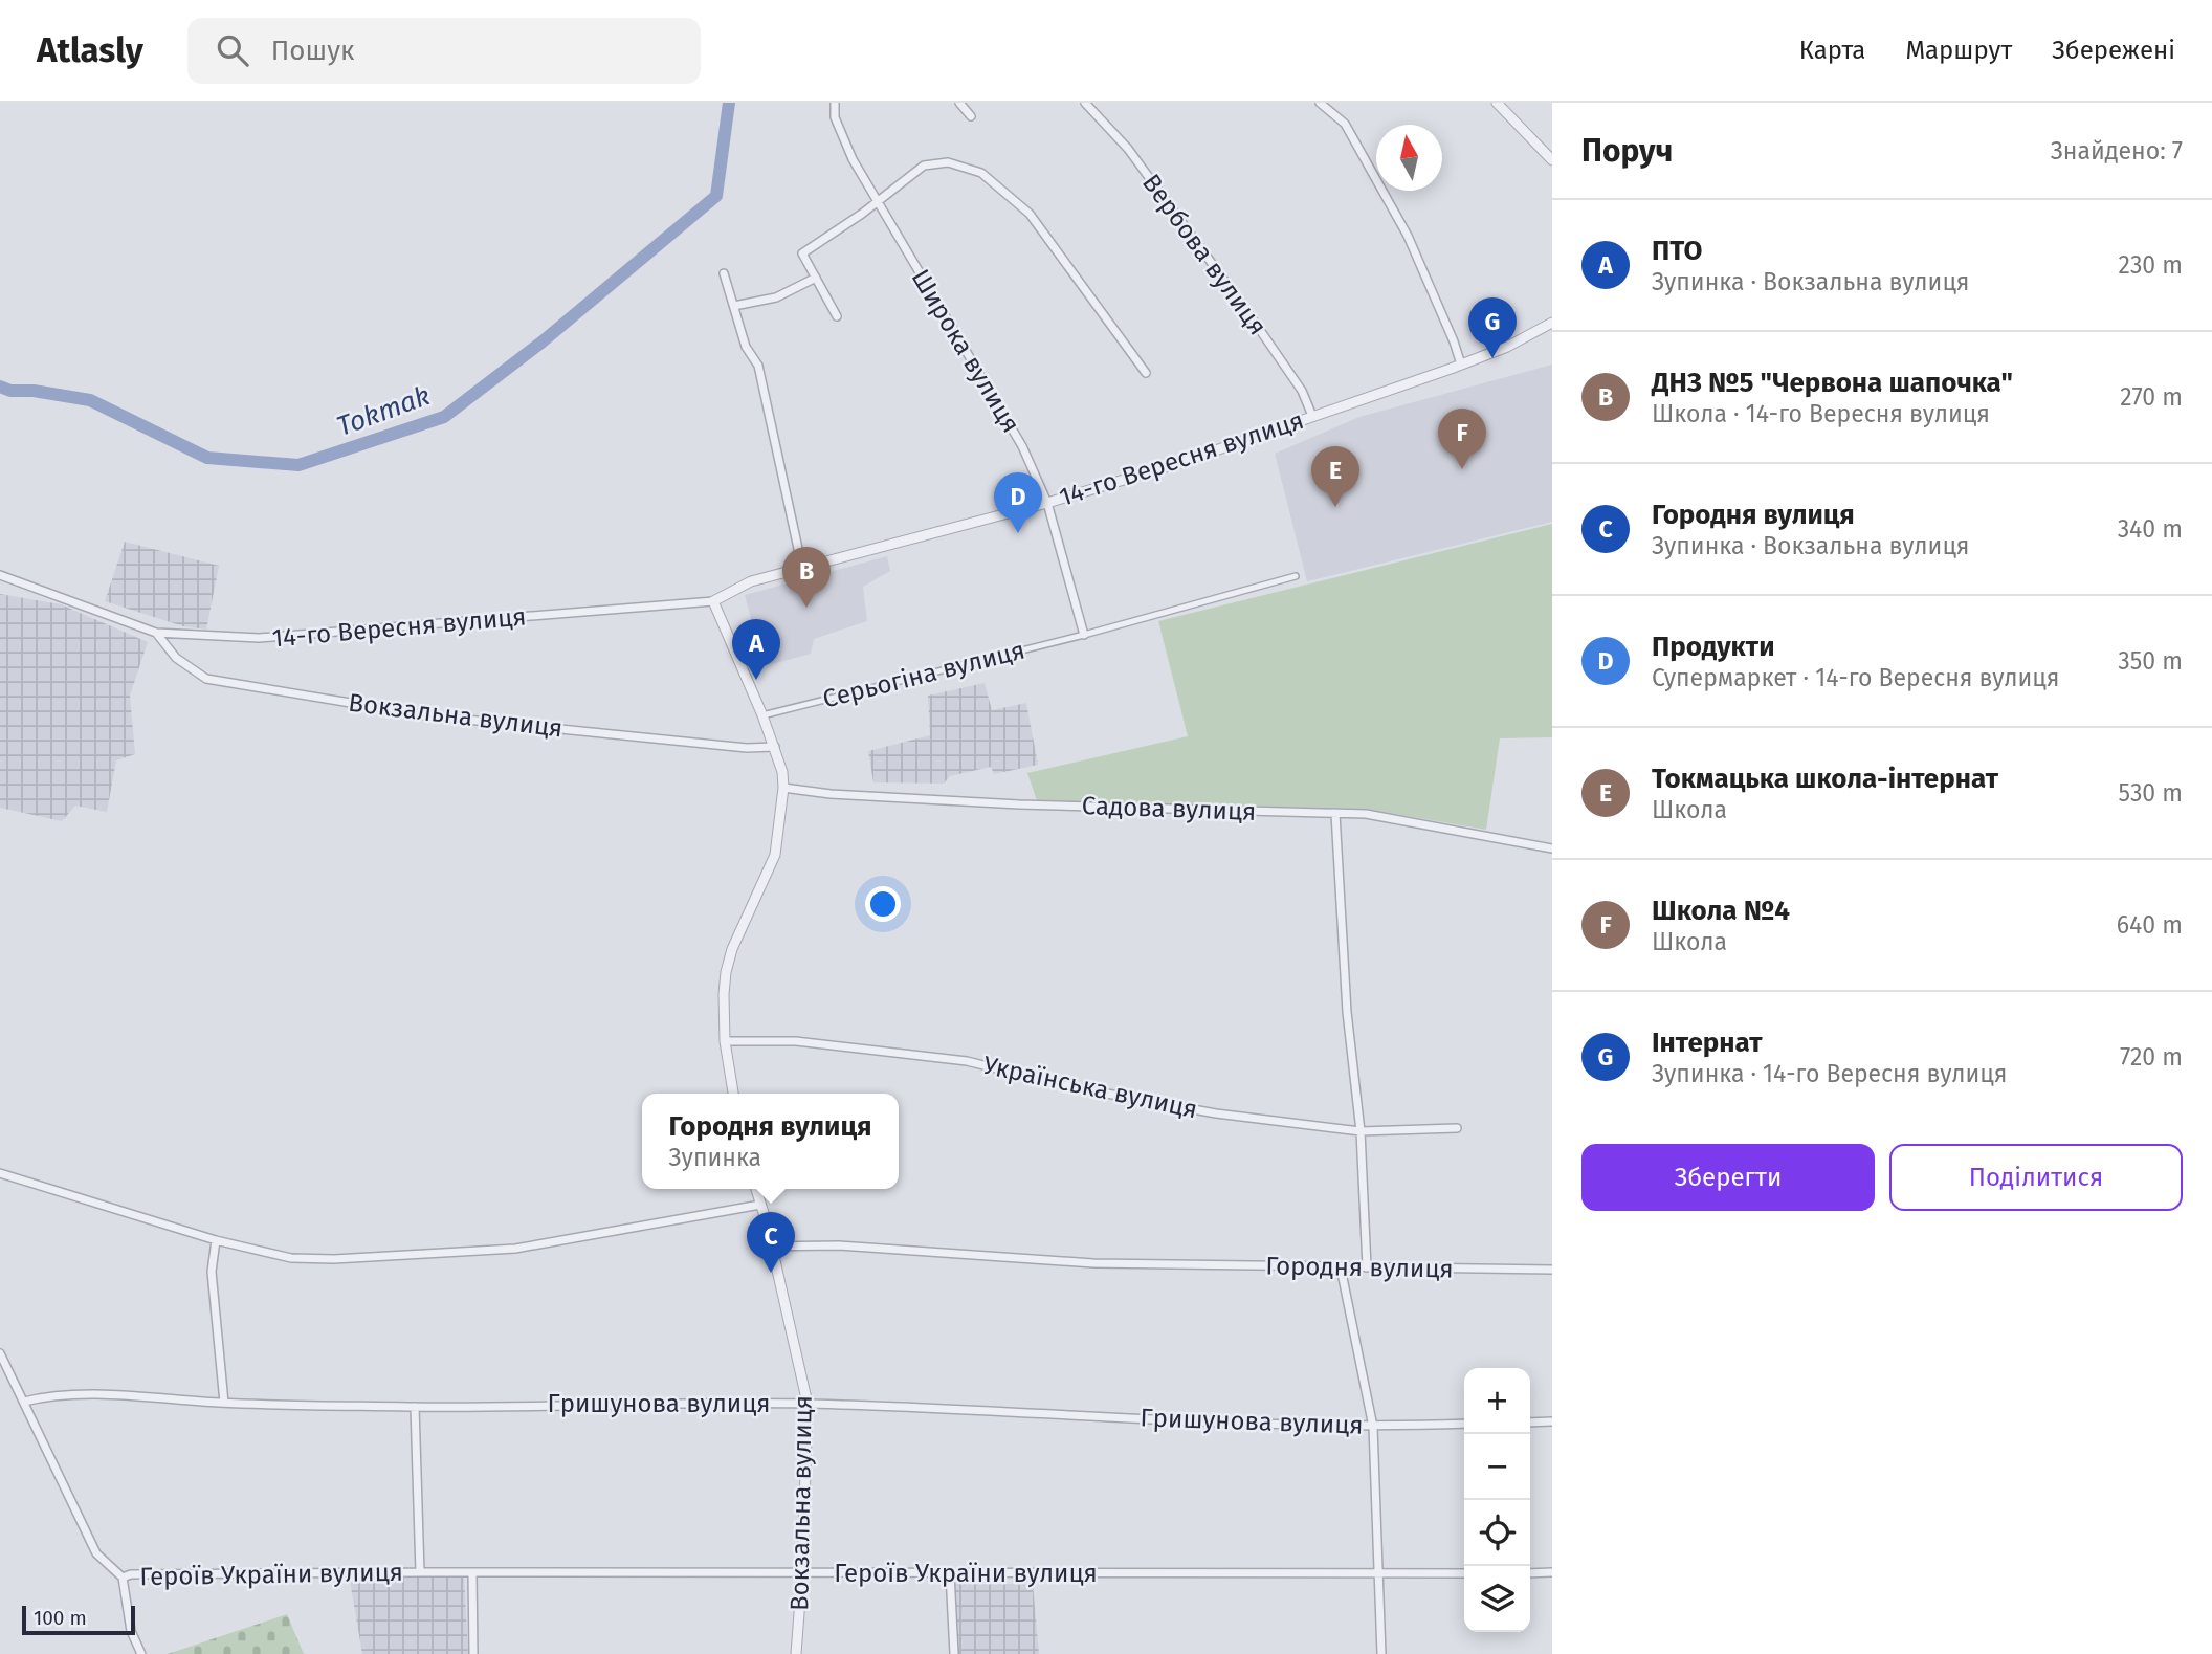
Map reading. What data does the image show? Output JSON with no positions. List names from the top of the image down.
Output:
{
  "streets": {
    "street": [
      "Вербова вулиця",
      "Широка вулиця",
      "14-го Вересня вулиця",
      "Серьогіна вулиця",
      "Вокзальна вулиця",
      "Садова вулиця",
      "Українська вулиця",
      "Городня вулиця",
      "Гришунова вулиця",
      "Героїв України вулиця"
    ]
  },
  "crossings": [
    ["Вербова вулиця", "14-го Вересня вулиця"],
    ["Широка вулиця", "14-го Вересня вулиця"],
    ["14-го Вересня вулиця", "Вокзальна вулиця"],
    ["Вокзальна вулиця", "Городня вулиця"],
    ["Вокзальна вулиця", "Гришунова вулиця"],
    ["Вокзальна вулиця", "Героїв України вулиця"],
    ["Гришунова вулиця", "Героїв України вулиця"]
  ],
  "water": ["Tokmak"],
  "scale_bar": "100 m",
  "north": "top",
  "page": {
    "header": "Atlasly",
    "search": "Пошук",
    "nav": ["Карта", "Маршрут", "Збережені"],
    "heading": ["Поруч", "Знайдено: 7"],
    "list": [
      {
        "mark": "A",
        "name": "ПТО",
        "note": "Зупинка · Вокзальна вулиця",
        "value": "230 m"
      },
      {
        "mark": "B",
        "name": "ДНЗ №5 \"Червона шапочка\"",
        "note": "Школа · 14-го Вересня вулиця",
        "value": "270 m"
      },
      {
        "mark": "C",
        "name": "Городня вулиця",
        "note": "Зупинка · Вокзальна вулиця",
        "value": "340 m"
      },
      {
        "mark": "D",
        "name": "Продукти",
        "note": "Супермаркет · 14-го Вересня вулиця",
        "value": "350 m"
      },
      {
        "mark": "E",
        "name": "Токмацька школа-інтернат",
        "note": "Школа",
        "value": "530 m"
      },
      {
        "mark": "F",
        "name": "Школа №4",
        "note": "Школа",
        "value": "640 m"
      },
      {
        "mark": "G",
        "name": "Інтернат",
        "note": "Зупинка · 14-го Вересня вулиця",
        "value": "720 m"
      }
    ],
    "pins": [
      "G",
      "F",
      "E",
      "D",
      "B",
      "A",
      "C"
    ],
    "popup": ["Городня вулиця", "Зупинка"],
    "buttons": ["Зберегти", "Поділитися"],
    "map_buttons": ["+", "−"],
    "scale": "100 m"
  }
}
